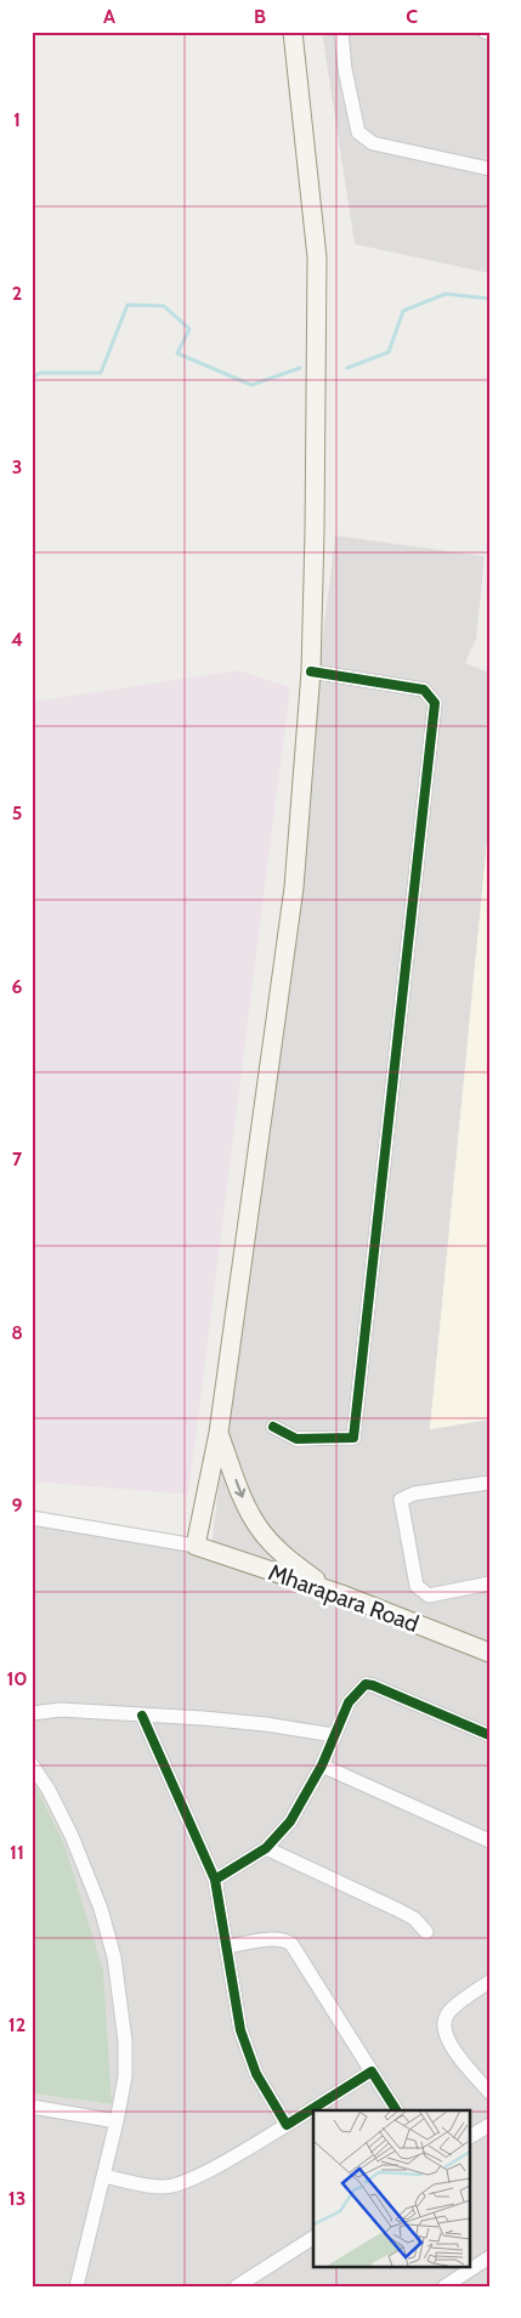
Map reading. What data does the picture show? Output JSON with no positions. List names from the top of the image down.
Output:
{
  "streets": {
    "main road": ["Mharapara Road"]
  },
  "grid": {
    "columns": ["A", "B", "C"],
    "rows": [
      "1",
      "2",
      "3",
      "4",
      "5",
      "6",
      "7",
      "8",
      "9",
      "10",
      "11",
      "12",
      "13"
    ]
  }
}
